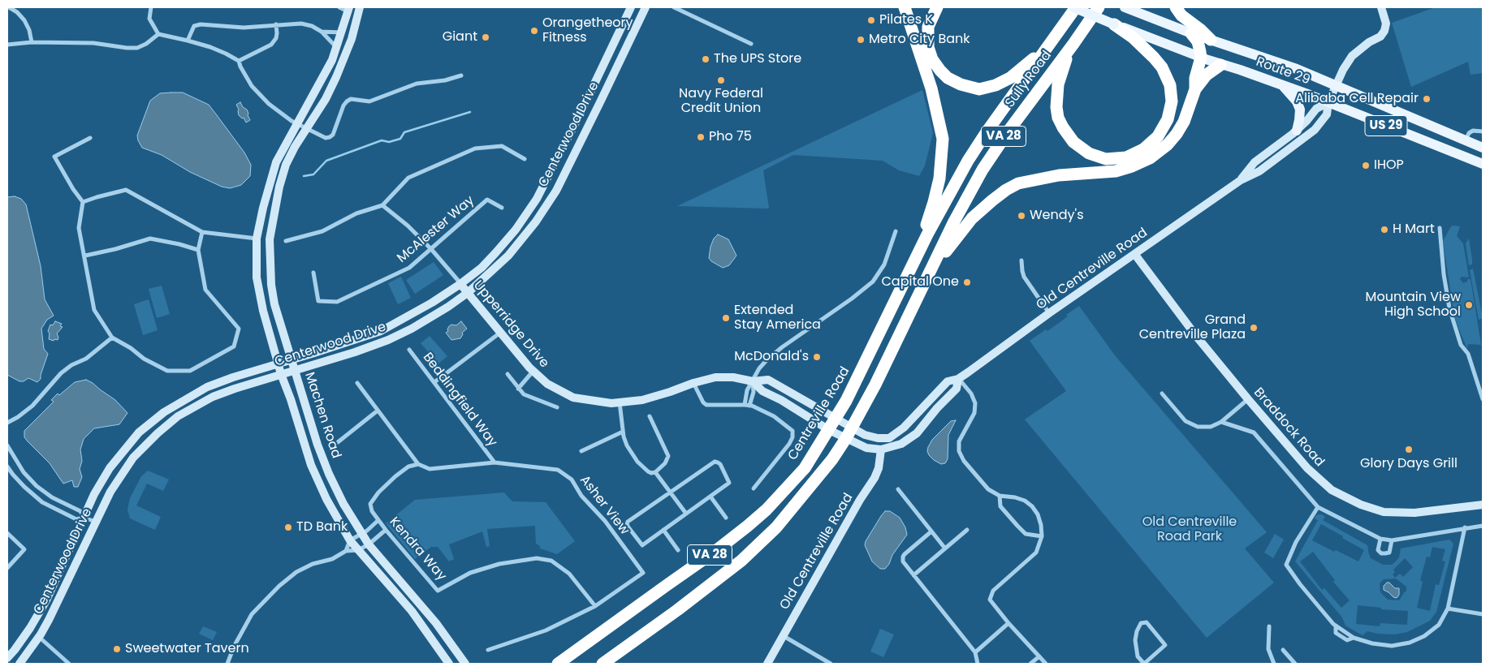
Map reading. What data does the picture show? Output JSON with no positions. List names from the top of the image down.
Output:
{
  "streets": {
    "highway": ["Sully Road", "VA 28", "Centreville Road"],
    "main road": ["Route 29", "US 29"],
    "street": [
      "Centerwood Drive",
      "McAlester Way",
      "Old Centreville Road",
      "Upperridge Drive",
      "Beddingfield Way",
      "Machen Road",
      "Braddock Road",
      "Asher View",
      "Kendra Way"
    ]
  },
  "crossings": [
    ["Route 29", "Sully Road"],
    ["Route 29", "Old Centreville Road"],
    ["Sully Road", "VA 28"],
    ["Sully Road", "Centreville Road"],
    ["Centerwood Drive", "Upperridge Drive"],
    ["Centerwood Drive", "Machen Road"],
    ["VA 28", "Old Centreville Road"],
    ["Old Centreville Road", "Upperridge Drive"],
    ["Old Centreville Road", "Centreville Road"],
    ["Old Centreville Road", "Braddock Road"],
    ["Upperridge Drive", "Centreville Road"],
    ["Beddingfield Way", "Asher View"],
    ["Asher View", "Kendra Way"]
  ],
  "parks": ["Old Centreville Road Park"],
  "places": [
    "Pilates K",
    "Orangetheory Fitness",
    "Giant",
    "Metro City Bank",
    "The UPS Store",
    "Navy Federal Credit Union",
    "Alibaba Cell Repair",
    "Pho 75",
    "IHOP",
    "Wendy's",
    "H Mart",
    "Capital One",
    "Mountain View High School",
    "Extended Stay America",
    "Grand Centreville Plaza",
    "McDonald's",
    "Glory Days Grill",
    "TD Bank",
    "Sweetwater Tavern"
  ]
}
